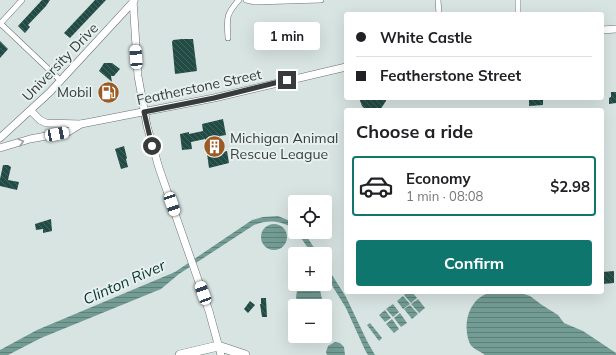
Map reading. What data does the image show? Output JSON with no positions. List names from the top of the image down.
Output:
{
  "streets": {
    "main road": ["University Drive", "Featherstone Street"]
  },
  "crossings": [
    ["University Drive", "Featherstone Street"]
  ],
  "water": ["Clinton River"],
  "places": {
    "fuel station": ["Mobil"],
    "building": ["Michigan Animal Rescue League"]
  },
  "page": {
    "banner": ["White Castle", "Featherstone Street"],
    "bubble": "1 min",
    "heading": "Choose a ride",
    "list": [
      {
        "name": "Economy",
        "note": "1 min · 08:08",
        "value": "$2.98"
      }
    ],
    "map_buttons": ["+", "−"],
    "buttons": "Confirm"
  }
}
